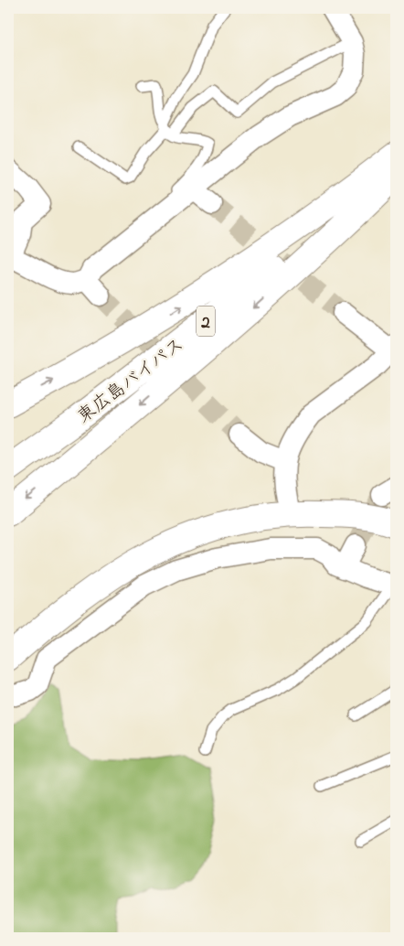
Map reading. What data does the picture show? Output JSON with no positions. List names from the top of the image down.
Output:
{
  "streets": {
    "main road": ["2", "東広島バイパス"]
  }
}
